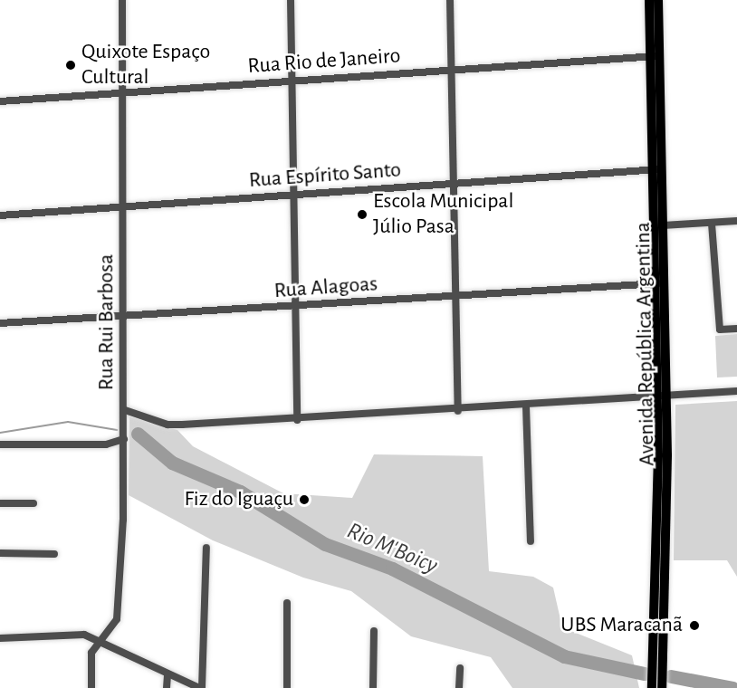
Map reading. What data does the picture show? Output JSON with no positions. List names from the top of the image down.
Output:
{
  "streets": {
    "main road": ["Avenida República Argentina"],
    "street": [
      "Rua Rio de Janeiro",
      "Rua Espírito Santo",
      "Rua Alagoas",
      "Rua Rui Barbosa"
    ]
  },
  "crossings": [
    ["Rua Rio de Janeiro", "Rua Rui Barbosa"],
    ["Rua Rio de Janeiro", "Avenida República Argentina"],
    ["Rua Espírito Santo", "Rua Rui Barbosa"],
    ["Rua Espírito Santo", "Avenida República Argentina"],
    ["Rua Alagoas", "Rua Rui Barbosa"],
    ["Rua Alagoas", "Avenida República Argentina"]
  ],
  "water": ["Rio M'Boicy"],
  "places": [
    "Quixote Espaço Cultural",
    "Escola Municipal Júlio Pasa",
    "Fiz do Iguaçu",
    "UBS Maracanã"
  ]
}
